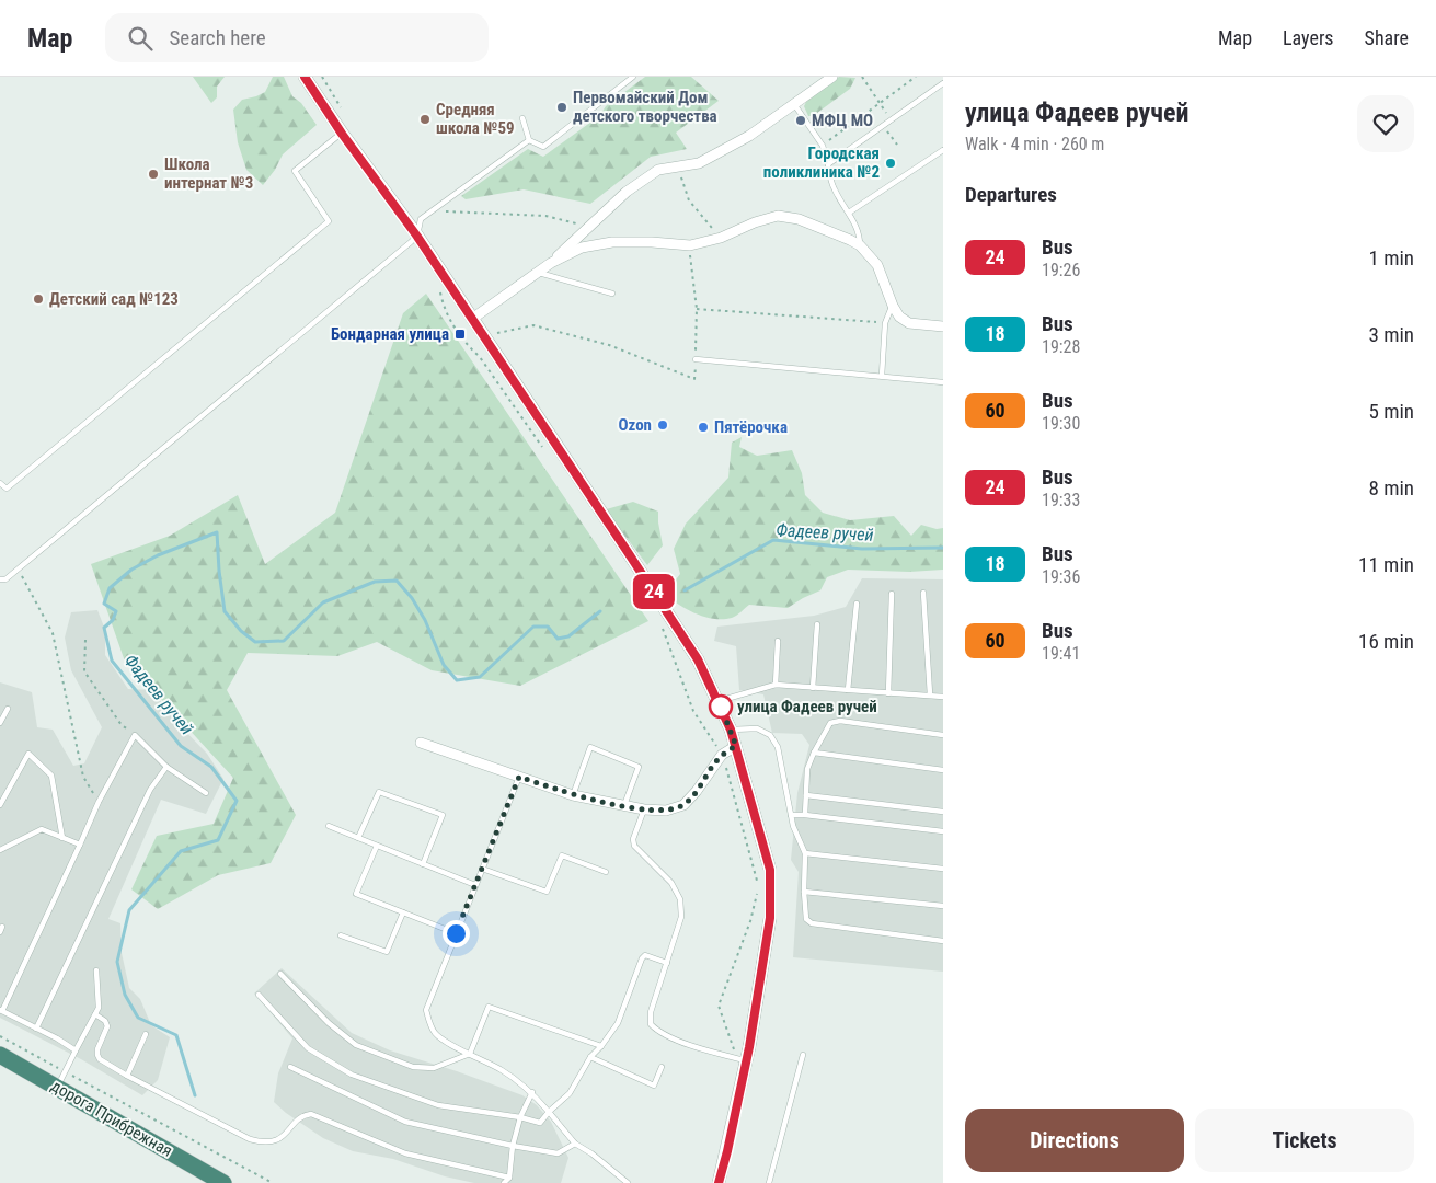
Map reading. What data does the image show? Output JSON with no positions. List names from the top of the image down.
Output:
{
  "streets": {
    "highway": ["дорога Прибрежная"]
  },
  "water": ["Фадеев ручей"],
  "places": {
    "other": [
      "Первомайский Дом детского творчества",
      "Средняя школа №59",
      "МФЦ МО",
      "Городская поликлиника №2",
      "Школа интернат №3",
      "Детский сад №123",
      "Ozon",
      "Пятёрочка",
      "улица Фадеев ручей"
    ],
    "transit": ["Бондарная улица"]
  },
  "lines": ["bus line 24"],
  "page": {
    "header": "Map",
    "search": "Search here",
    "nav": ["Map", "Layers", "Share"],
    "on_map": "24",
    "heading": [
      ["улица Фадеев ручей", "Walk · 4 min · 260 m"],
      "Departures"
    ],
    "list": [
      {
        "mark": "24",
        "name": "Bus",
        "note": "19:26",
        "value": "1 min"
      },
      {
        "mark": "18",
        "name": "Bus",
        "note": "19:28",
        "value": "3 min"
      },
      {
        "mark": "60",
        "name": "Bus",
        "note": "19:30",
        "value": "5 min"
      },
      {
        "mark": "24",
        "name": "Bus",
        "note": "19:33",
        "value": "8 min"
      },
      {
        "mark": "18",
        "name": "Bus",
        "note": "19:36",
        "value": "11 min"
      },
      {
        "mark": "60",
        "name": "Bus",
        "note": "19:41",
        "value": "16 min"
      }
    ],
    "buttons": ["Directions", "Tickets"]
  }
}
